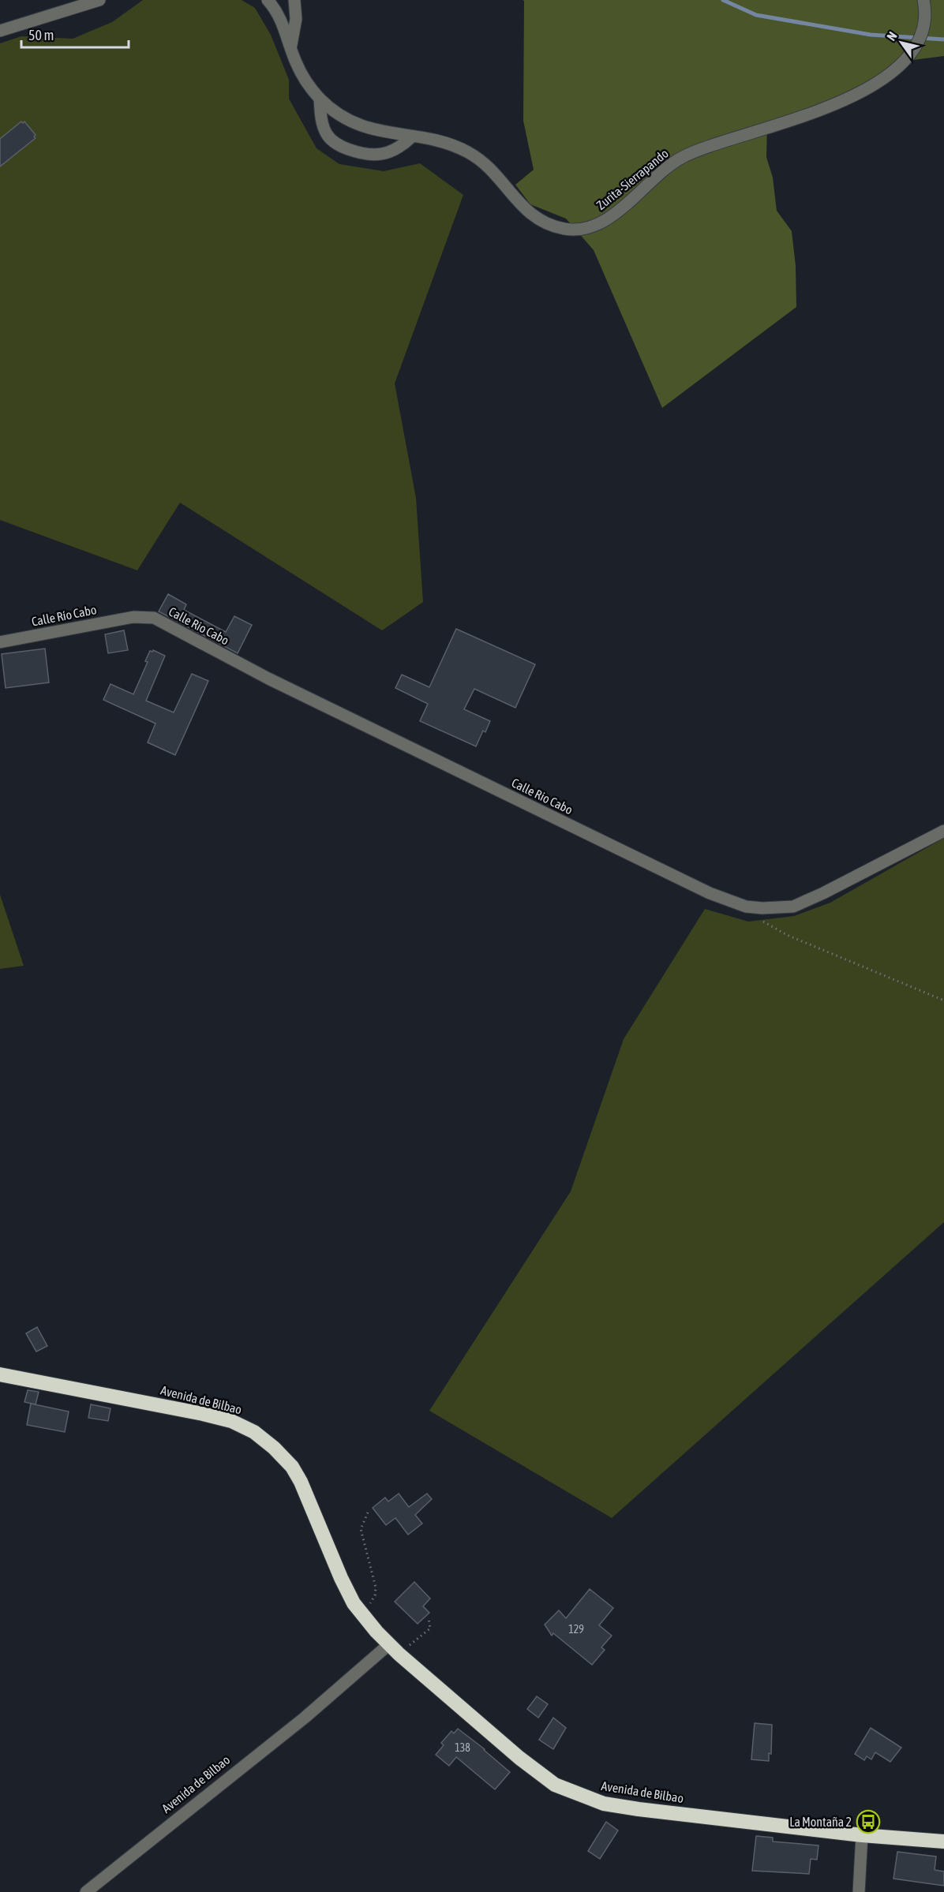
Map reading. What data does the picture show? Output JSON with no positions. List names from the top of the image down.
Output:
{
  "streets": {
    "highway": ["Avenida de Bilbao"],
    "street": ["Zurita-Sierrapando", "Calle Río Cabo", "Calle Rio Cabo"]
  },
  "crossings": [
    ["Calle Río Cabo", "Calle Rio Cabo"]
  ],
  "places": {
    "bus stop": ["La Montaña 2"]
  },
  "house_numbers": ["129", "138"],
  "scale_bar": "50 m",
  "north": "top left"
}
